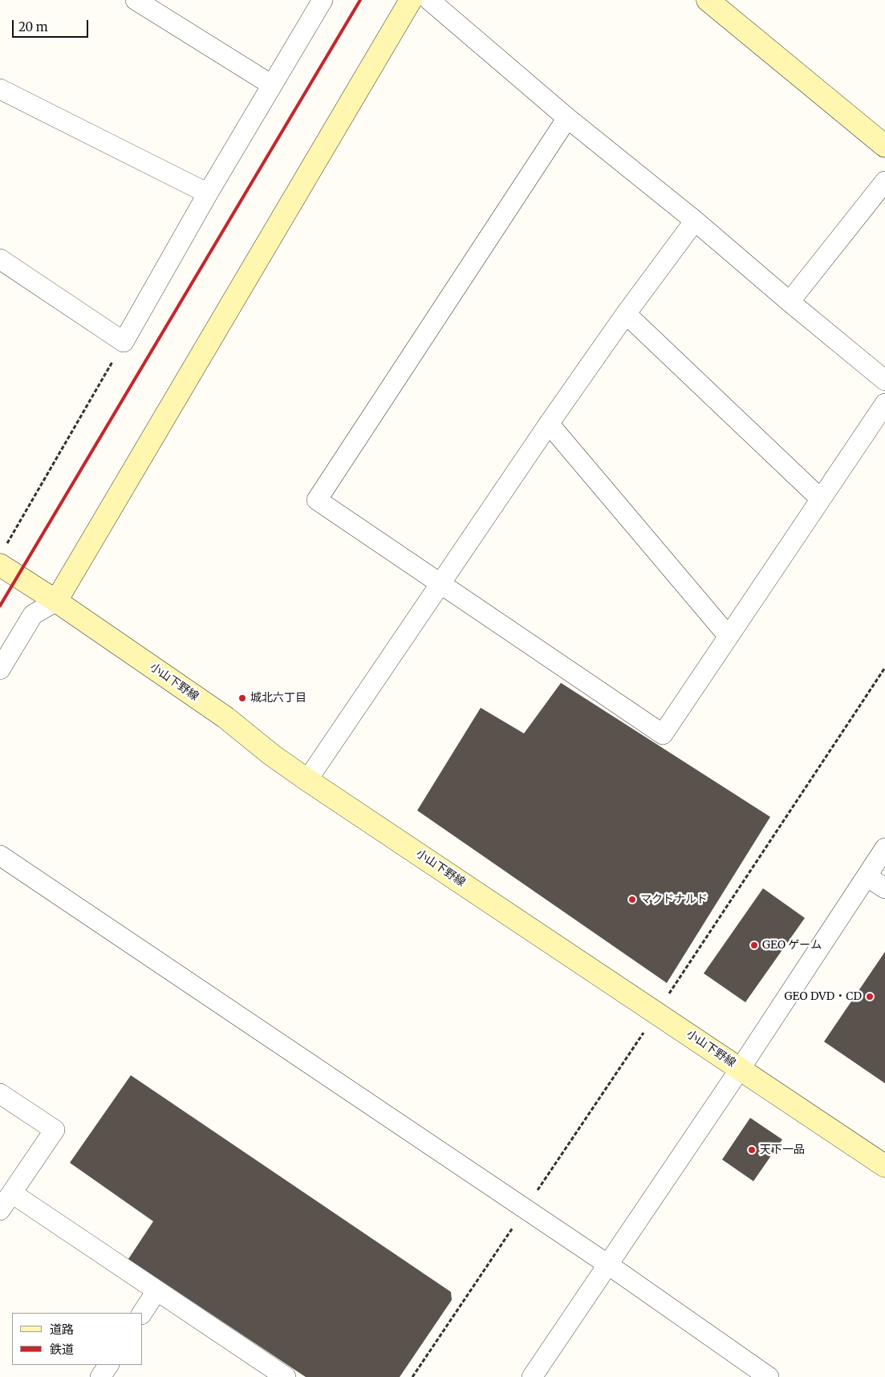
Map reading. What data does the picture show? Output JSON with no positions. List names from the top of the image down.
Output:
{
  "streets": {
    "main road": ["小山下野線"]
  },
  "places": [
    "城北六丁目",
    "マクドナルド",
    "GEO ゲーム",
    "GEO DVD・CD",
    "天下一品"
  ],
  "legend": ["道路", "鉄道"],
  "scale_bar": "20 m"
}
